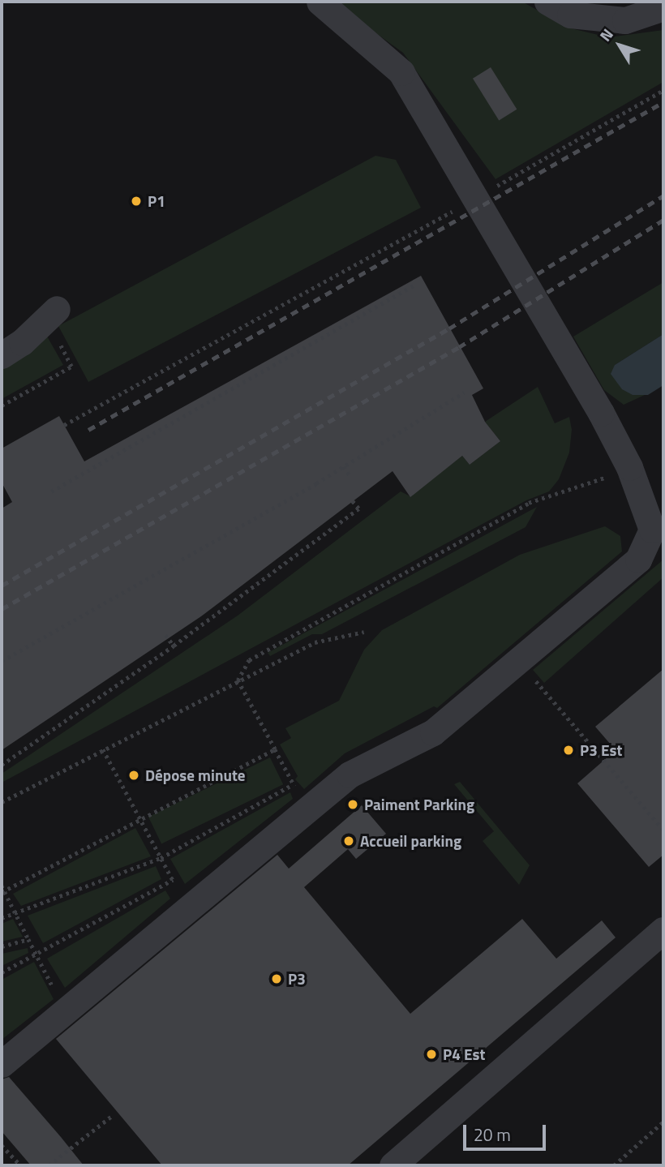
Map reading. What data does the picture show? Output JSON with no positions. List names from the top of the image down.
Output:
{
  "places": [
    "P1",
    "P3 Est",
    "Dépose minute",
    "Paiment Parking",
    "Accueil parking",
    "P3",
    "P4 Est"
  ],
  "scale_bar": "20 m",
  "north": "top left"
}
